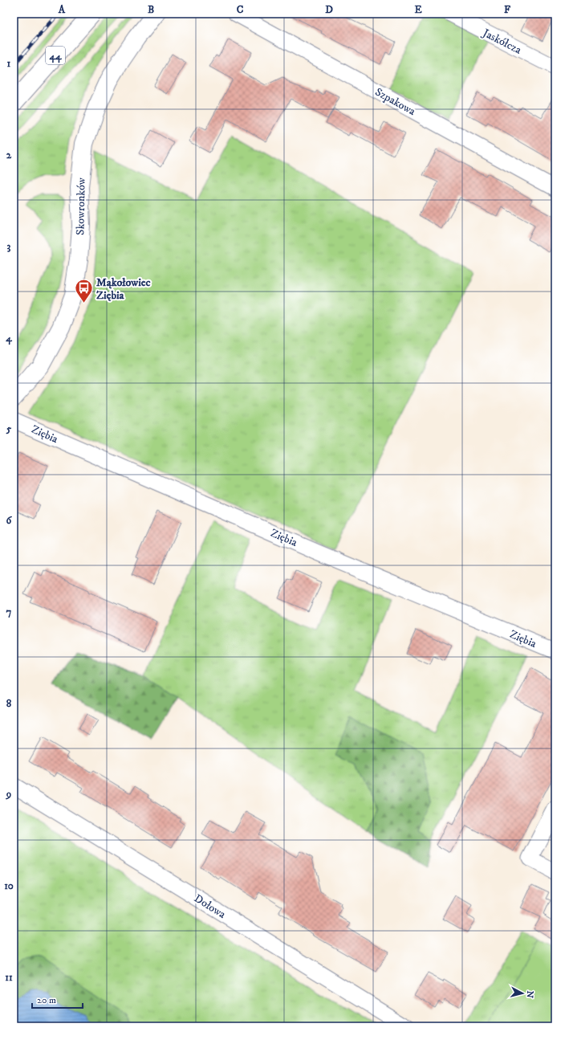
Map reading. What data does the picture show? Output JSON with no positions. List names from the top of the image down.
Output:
{
  "streets": {
    "street": [
      "Jaskółcza",
      "44",
      "Szpakowa",
      "Skowronków",
      "Ziębia",
      "Dołowa"
    ]
  },
  "places": {
    "bus stop": ["Mąkołowiec Ziębia"]
  },
  "scale_bar": "20 m",
  "north": "right",
  "grid": {
    "columns": [
      "A",
      "B",
      "C",
      "D",
      "E",
      "F"
    ],
    "rows": [
      "1",
      "2",
      "3",
      "4",
      "5",
      "6",
      "7",
      "8",
      "9",
      "10",
      "11"
    ]
  }
}
